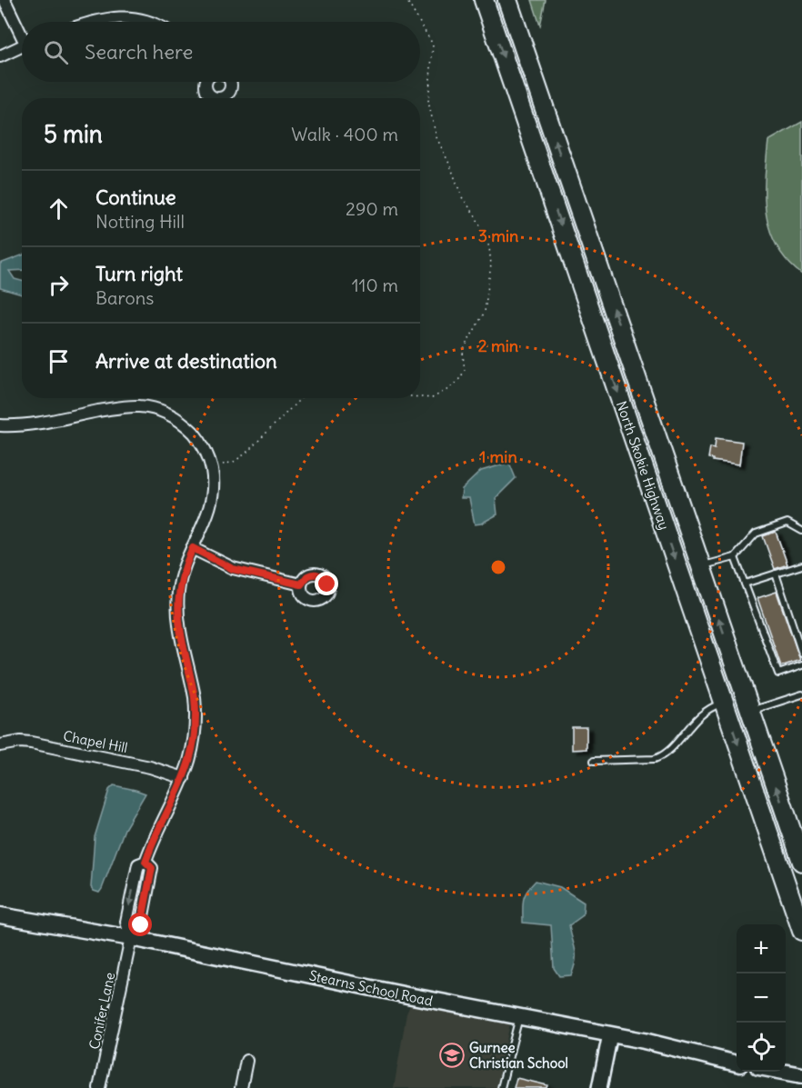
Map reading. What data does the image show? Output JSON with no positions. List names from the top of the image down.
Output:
{
  "streets": {
    "highway": ["North Skokie Highway"],
    "main road": ["Stearns School Road"],
    "street": ["Chapel Hill", "Conifer Lane"]
  },
  "crossings": [
    ["Chapel Hill", "Conifer Lane"],
    ["Stearns School Road", "Conifer Lane"]
  ],
  "places": {
    "school or university": ["Gurnee Christian School"]
  },
  "page": {
    "search": "Search here",
    "heading": ["5 min", "Walk · 400 m"],
    "list": [
      ["Continue", "Notting Hill", "290 m"],
      ["Turn right", "Barons", "110 m"],
      "Arrive at destination"
    ],
    "map_buttons": ["+", "−"]
  },
  "rings": ["3 min", "2 min", "1 min"]
}
